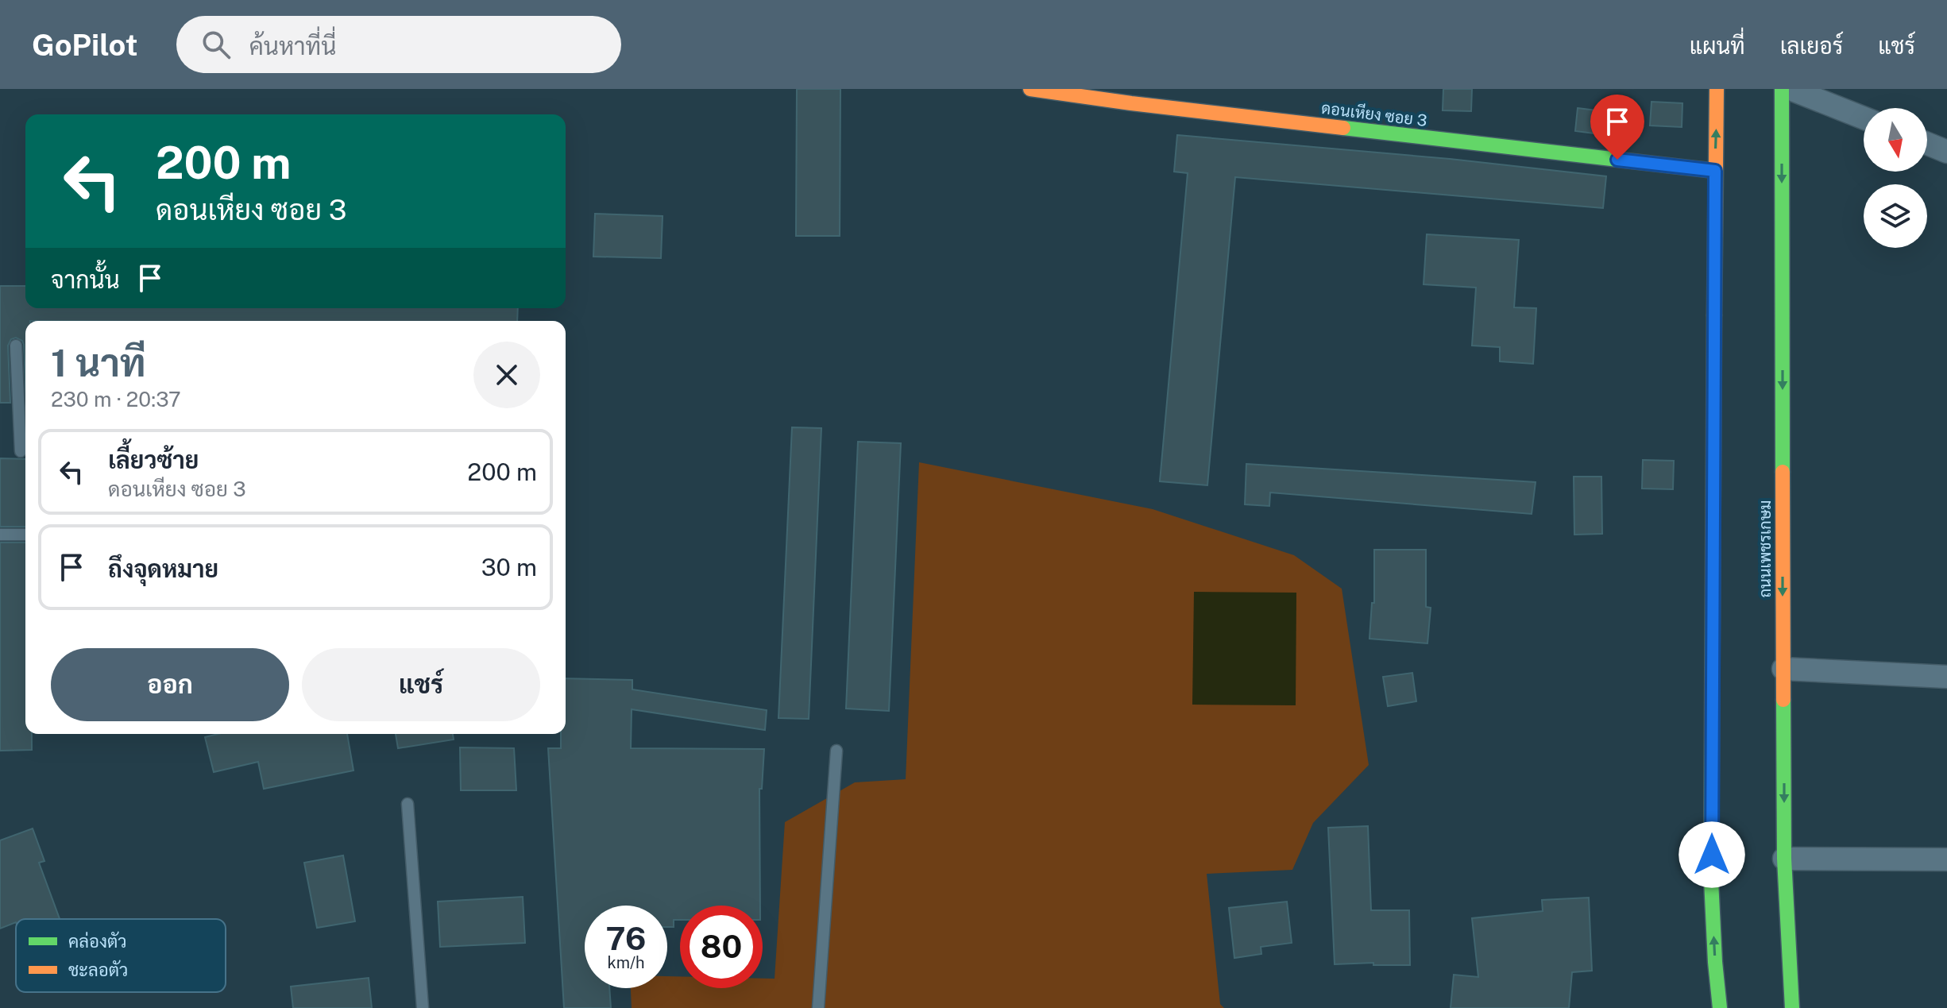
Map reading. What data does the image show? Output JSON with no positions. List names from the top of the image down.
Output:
{
  "streets": {
    "main road": ["ดอนเหียง ซอย 3", "ถนนเพชรเกษม"]
  },
  "legend": ["คล่องตัว", "ชะลอตัว"],
  "north": "bottom",
  "page": {
    "header": "GoPilot",
    "search": "ค้นหาที่นี่",
    "nav": ["แผนที่", "เลเยอร์", "แชร์"],
    "turn": ["200 m", "ดอนเหียง ซอย 3"],
    "then": "จากนั้น",
    "heading": ["1 นาที", "230 m · 20:37"],
    "list": [
      {
        "name": "เลี้ยวซ้าย",
        "note": "ดอนเหียง ซอย 3",
        "value": "200 m"
      },
      {
        "name": "ถึงจุดหมาย",
        "value": "30 m"
      }
    ],
    "buttons": ["ออก", "แชร์"],
    "speed": "76 km/h",
    "limit": "80"
  }
}
